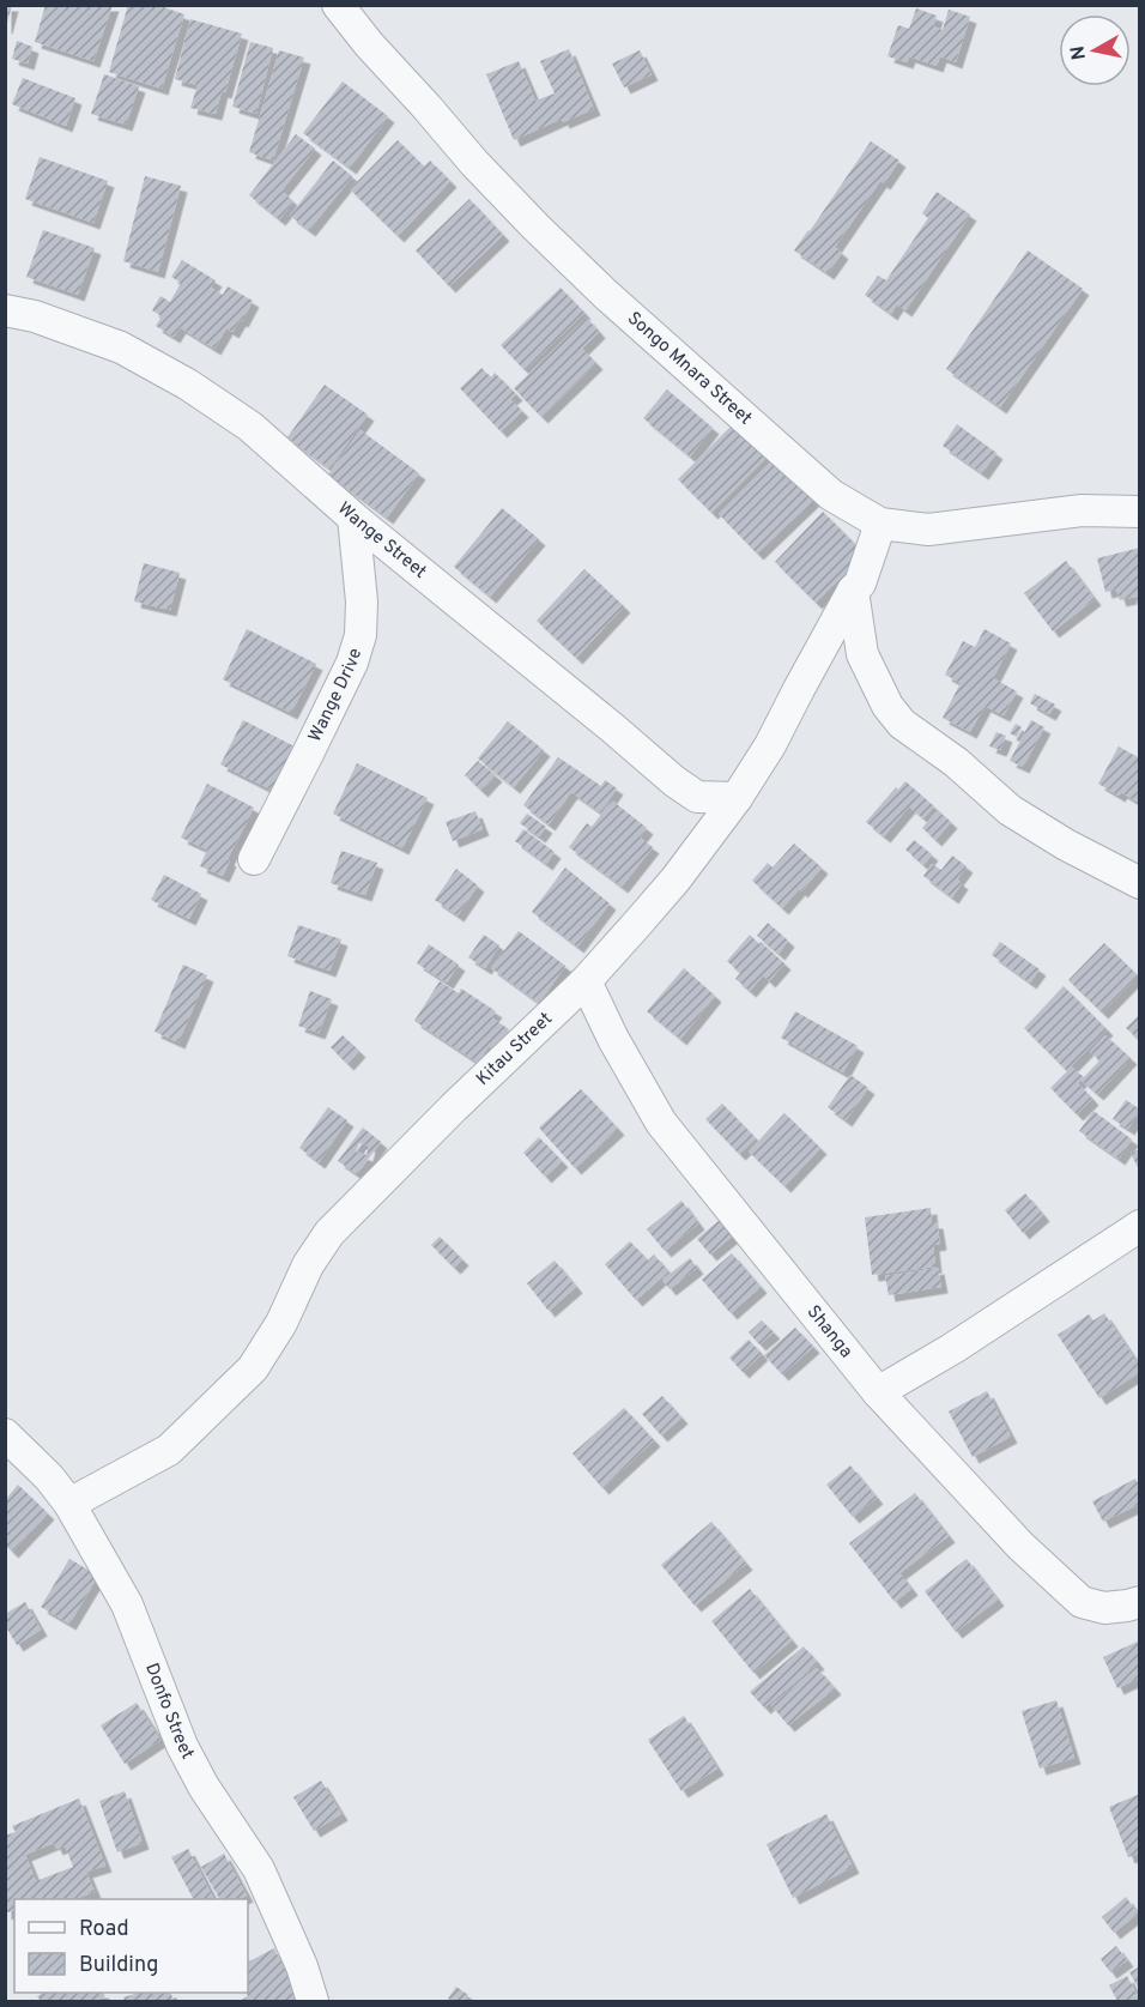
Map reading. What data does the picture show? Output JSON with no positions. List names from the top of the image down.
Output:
{
  "streets": {
    "street": [
      "Songo Mnara Street",
      "Wange Street",
      "Wange Drive",
      "Kitau Street",
      "Shanga",
      "Donfo Street"
    ]
  },
  "crossings": [
    ["Songo Mnara Street", "Kitau Street"],
    ["Wange Street", "Wange Drive"],
    ["Wange Street", "Kitau Street"],
    ["Kitau Street", "Shanga"],
    ["Kitau Street", "Donfo Street"]
  ],
  "legend": ["Road", "Building"],
  "north": "left"
}
